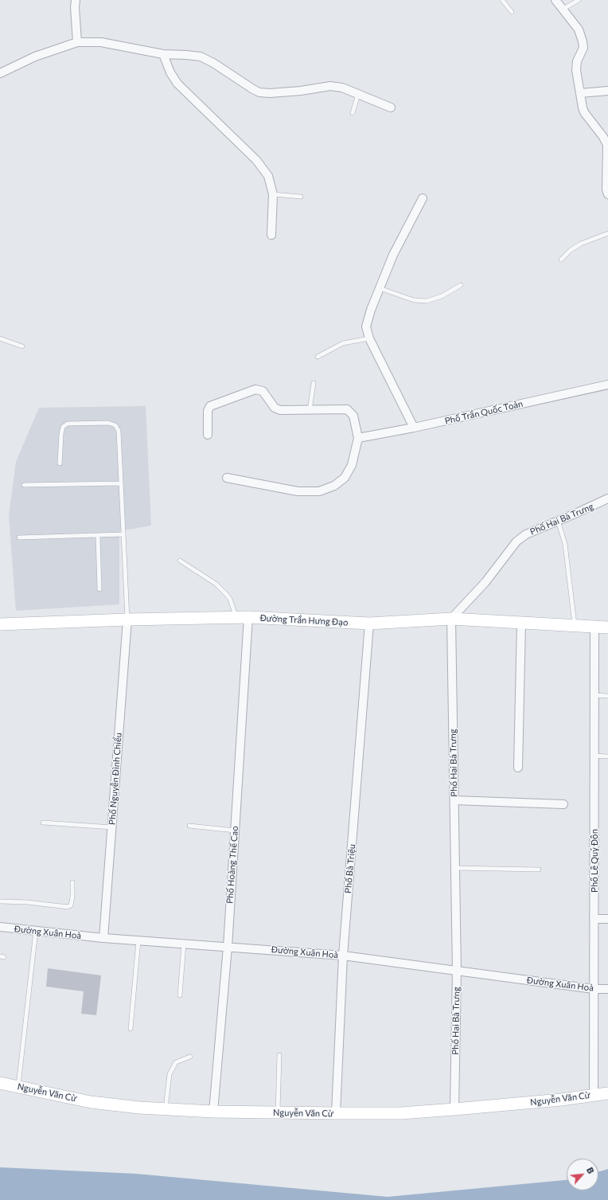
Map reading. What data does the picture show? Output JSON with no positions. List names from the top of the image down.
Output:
{
  "streets": {
    "street": [
      "Phố Trần Quốc Toản",
      "Phố Hai Bà Trưng",
      "Đường Trần Hưng Đạo",
      "Phố Nguyễn Đình Chiểu",
      "Phố Lê Quý Đôn",
      "Phố Hoàng Thế Cao",
      "Phố Bà Triệu",
      "Đường Xuân Hoà",
      "Nguyễn Văn Cừ"
    ]
  },
  "crossings": [
    ["Phố Hai Bà Trưng", "Đường Trần Hưng Đạo"],
    ["Phố Hai Bà Trưng", "Đường Xuân Hoà"],
    ["Phố Hai Bà Trưng", "Nguyễn Văn Cừ"],
    ["Đường Trần Hưng Đạo", "Phố Nguyễn Đình Chiểu"],
    ["Đường Trần Hưng Đạo", "Phố Lê Quý Đôn"],
    ["Đường Trần Hưng Đạo", "Phố Hoàng Thế Cao"],
    ["Đường Trần Hưng Đạo", "Phố Bà Triệu"],
    ["Phố Nguyễn Đình Chiểu", "Đường Xuân Hoà"],
    ["Phố Lê Quý Đôn", "Đường Xuân Hoà"],
    ["Phố Lê Quý Đôn", "Nguyễn Văn Cừ"],
    ["Phố Hoàng Thế Cao", "Đường Xuân Hoà"],
    ["Phố Hoàng Thế Cao", "Nguyễn Văn Cừ"],
    ["Phố Bà Triệu", "Đường Xuân Hoà"],
    ["Phố Bà Triệu", "Nguyễn Văn Cừ"]
  ],
  "north": "top right"
}
